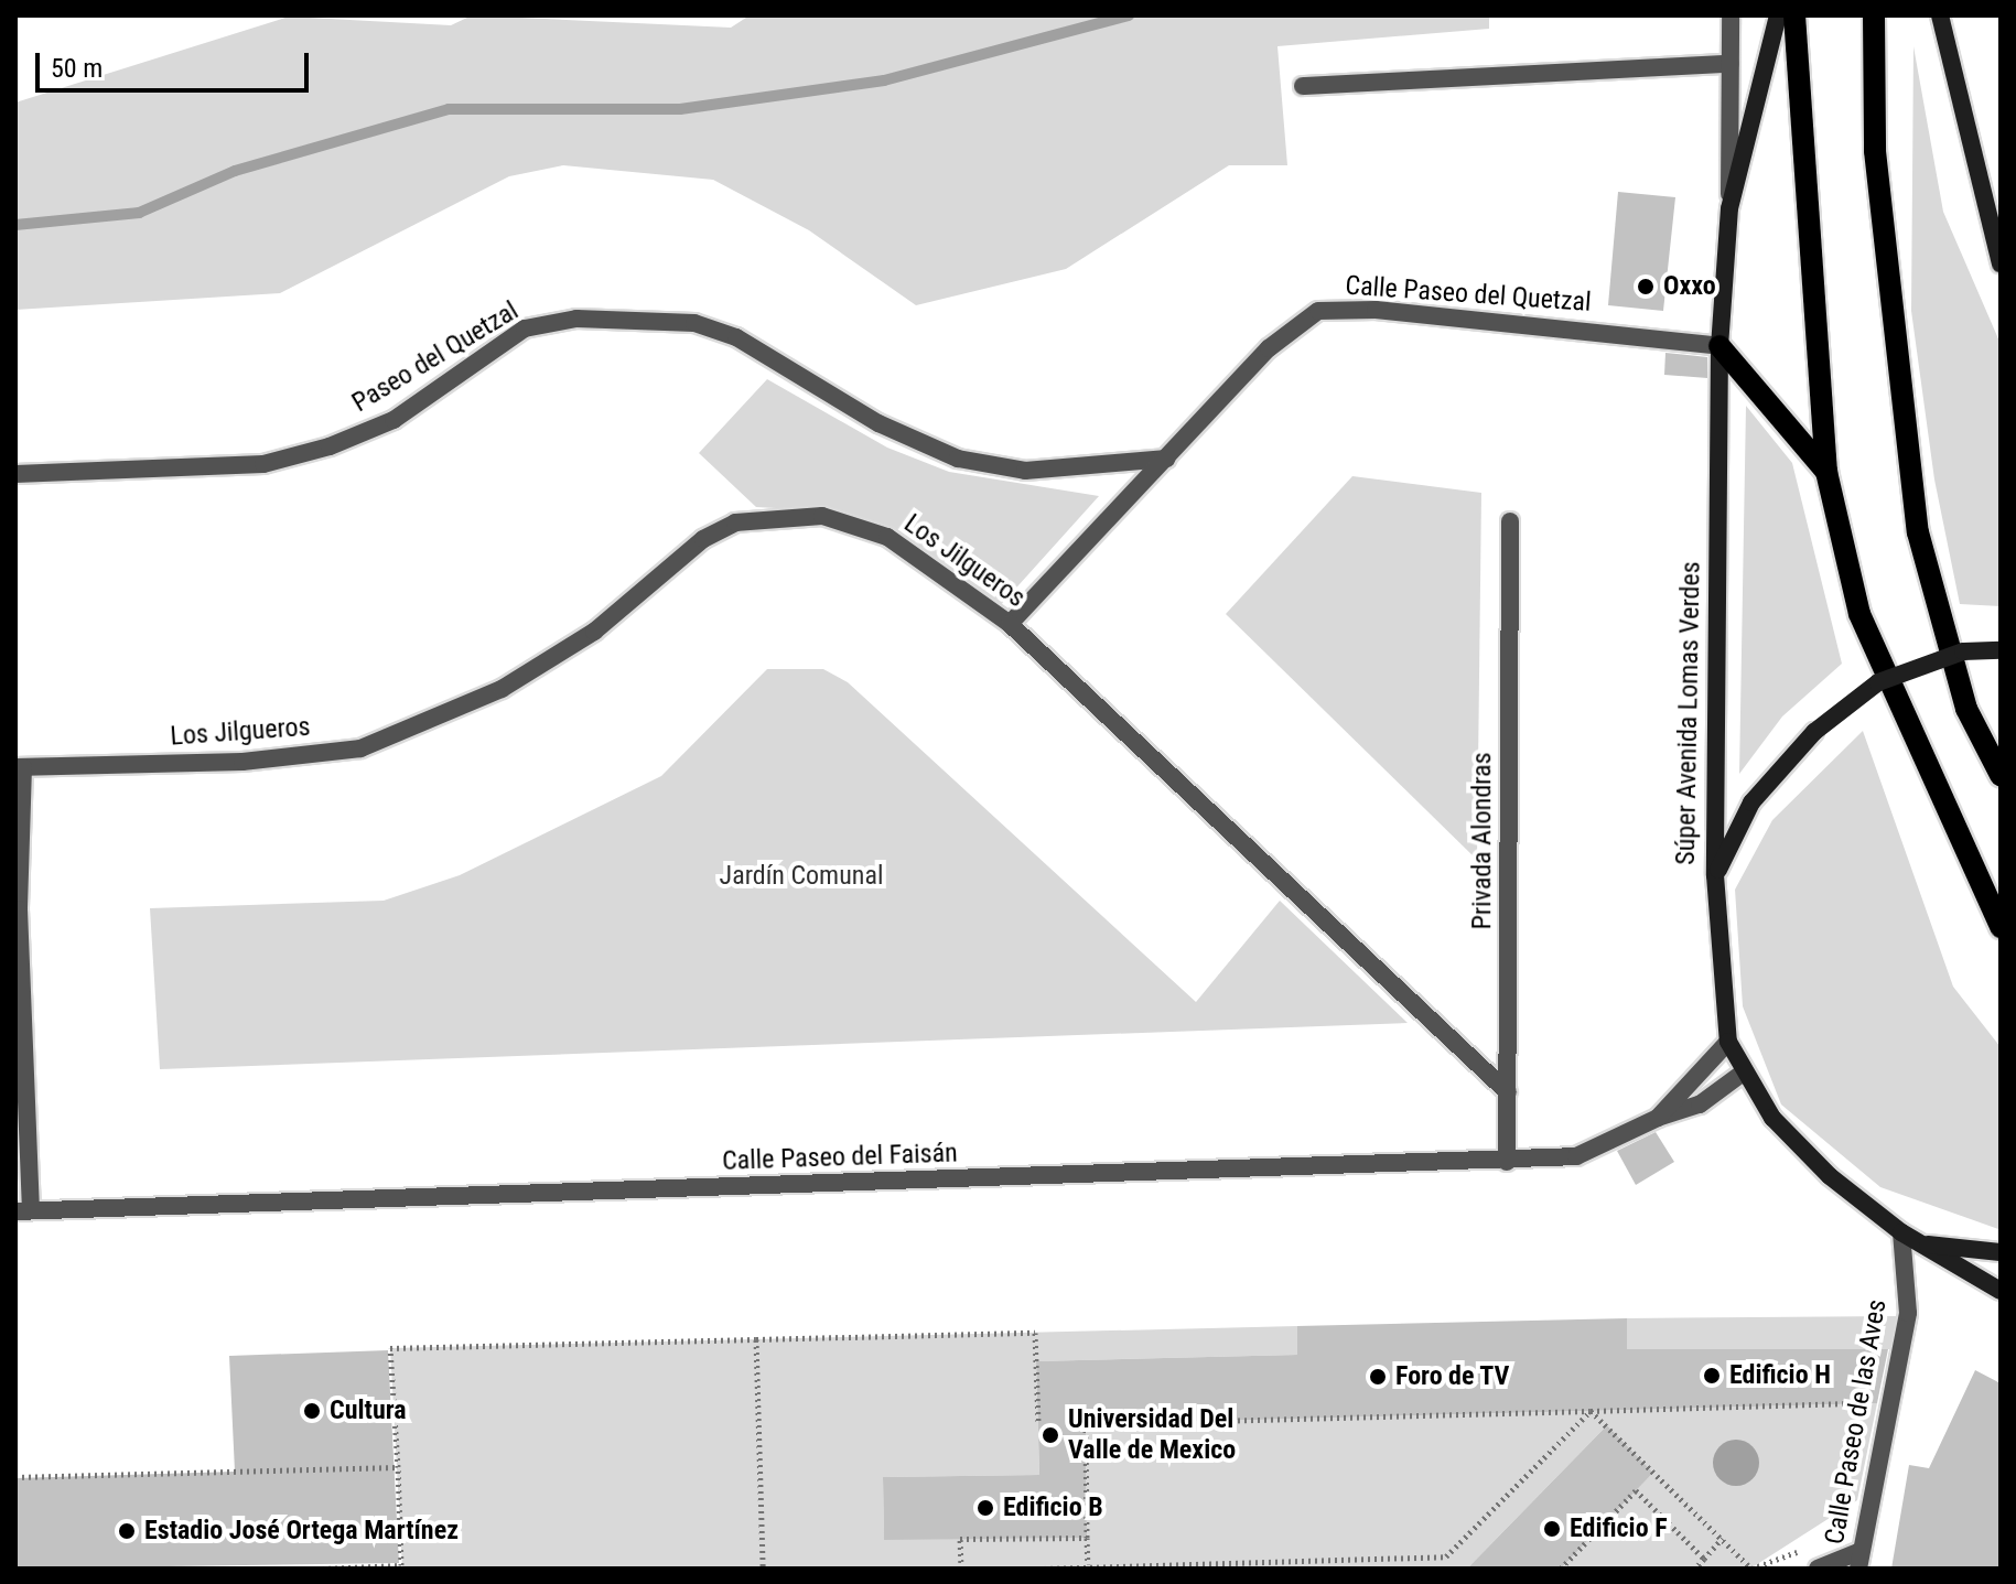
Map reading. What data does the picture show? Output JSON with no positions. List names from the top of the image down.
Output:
{
  "streets": {
    "main road": ["Súper Avenida Lomas Verdes"],
    "street": [
      "Calle Paseo del Quetzal",
      "Paseo del Quetzal",
      "Los Jilgueros",
      "Privada Alondras",
      "Calle Paseo del Faisán",
      "Calle Paseo de las Aves"
    ]
  },
  "crossings": [
    ["Calle Paseo del Quetzal", "Paseo del Quetzal"],
    ["Calle Paseo del Quetzal", "Los Jilgueros"],
    ["Calle Paseo del Quetzal", "Súper Avenida Lomas Verdes"],
    ["Los Jilgueros", "Privada Alondras"],
    ["Súper Avenida Lomas Verdes", "Calle Paseo del Faisán"],
    ["Súper Avenida Lomas Verdes", "Calle Paseo de las Aves"],
    ["Privada Alondras", "Calle Paseo del Faisán"]
  ],
  "parks": ["Jardín Comunal"],
  "places": [
    "Oxxo",
    "Edificio H",
    "Foro de TV",
    "Cultura",
    "Universidad Del Valle de Mexico",
    "Edificio B",
    "Edificio F",
    "Estadio José Ortega Martínez"
  ],
  "scale_bar": "50 m"
}
